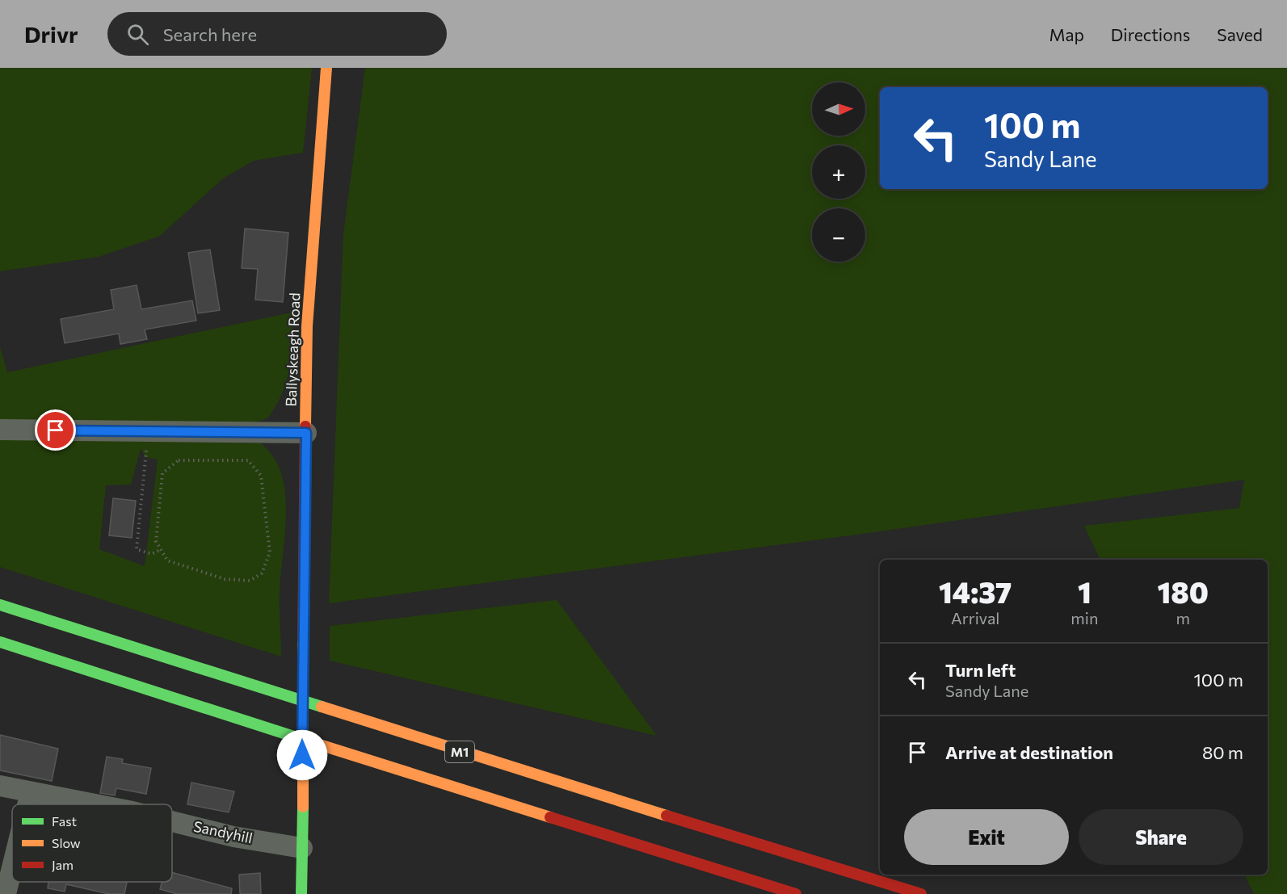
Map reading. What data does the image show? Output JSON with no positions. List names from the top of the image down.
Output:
{
  "streets": {
    "main road": ["Ballyskeagh Road", "M1"],
    "street": ["Sandyhill"]
  },
  "crossings": [
    ["Ballyskeagh Road", "Sandyhill"]
  ],
  "legend": ["Fast", "Slow", "Jam"],
  "north": "right",
  "page": {
    "header": "Drivr",
    "search": "Search here",
    "nav": ["Map", "Directions", "Saved"],
    "map_buttons": ["+", "−"],
    "turn": ["100 m", "Sandy Lane"],
    "eta": [
      "14:37",
      "Arrival",
      "1",
      "min",
      "180",
      "m"
    ],
    "list": [
      {
        "name": "Turn left",
        "note": "Sandy Lane",
        "value": "100 m"
      },
      {
        "name": "Arrive at destination",
        "value": "80 m"
      }
    ],
    "buttons": ["Exit", "Share"]
  }
}
